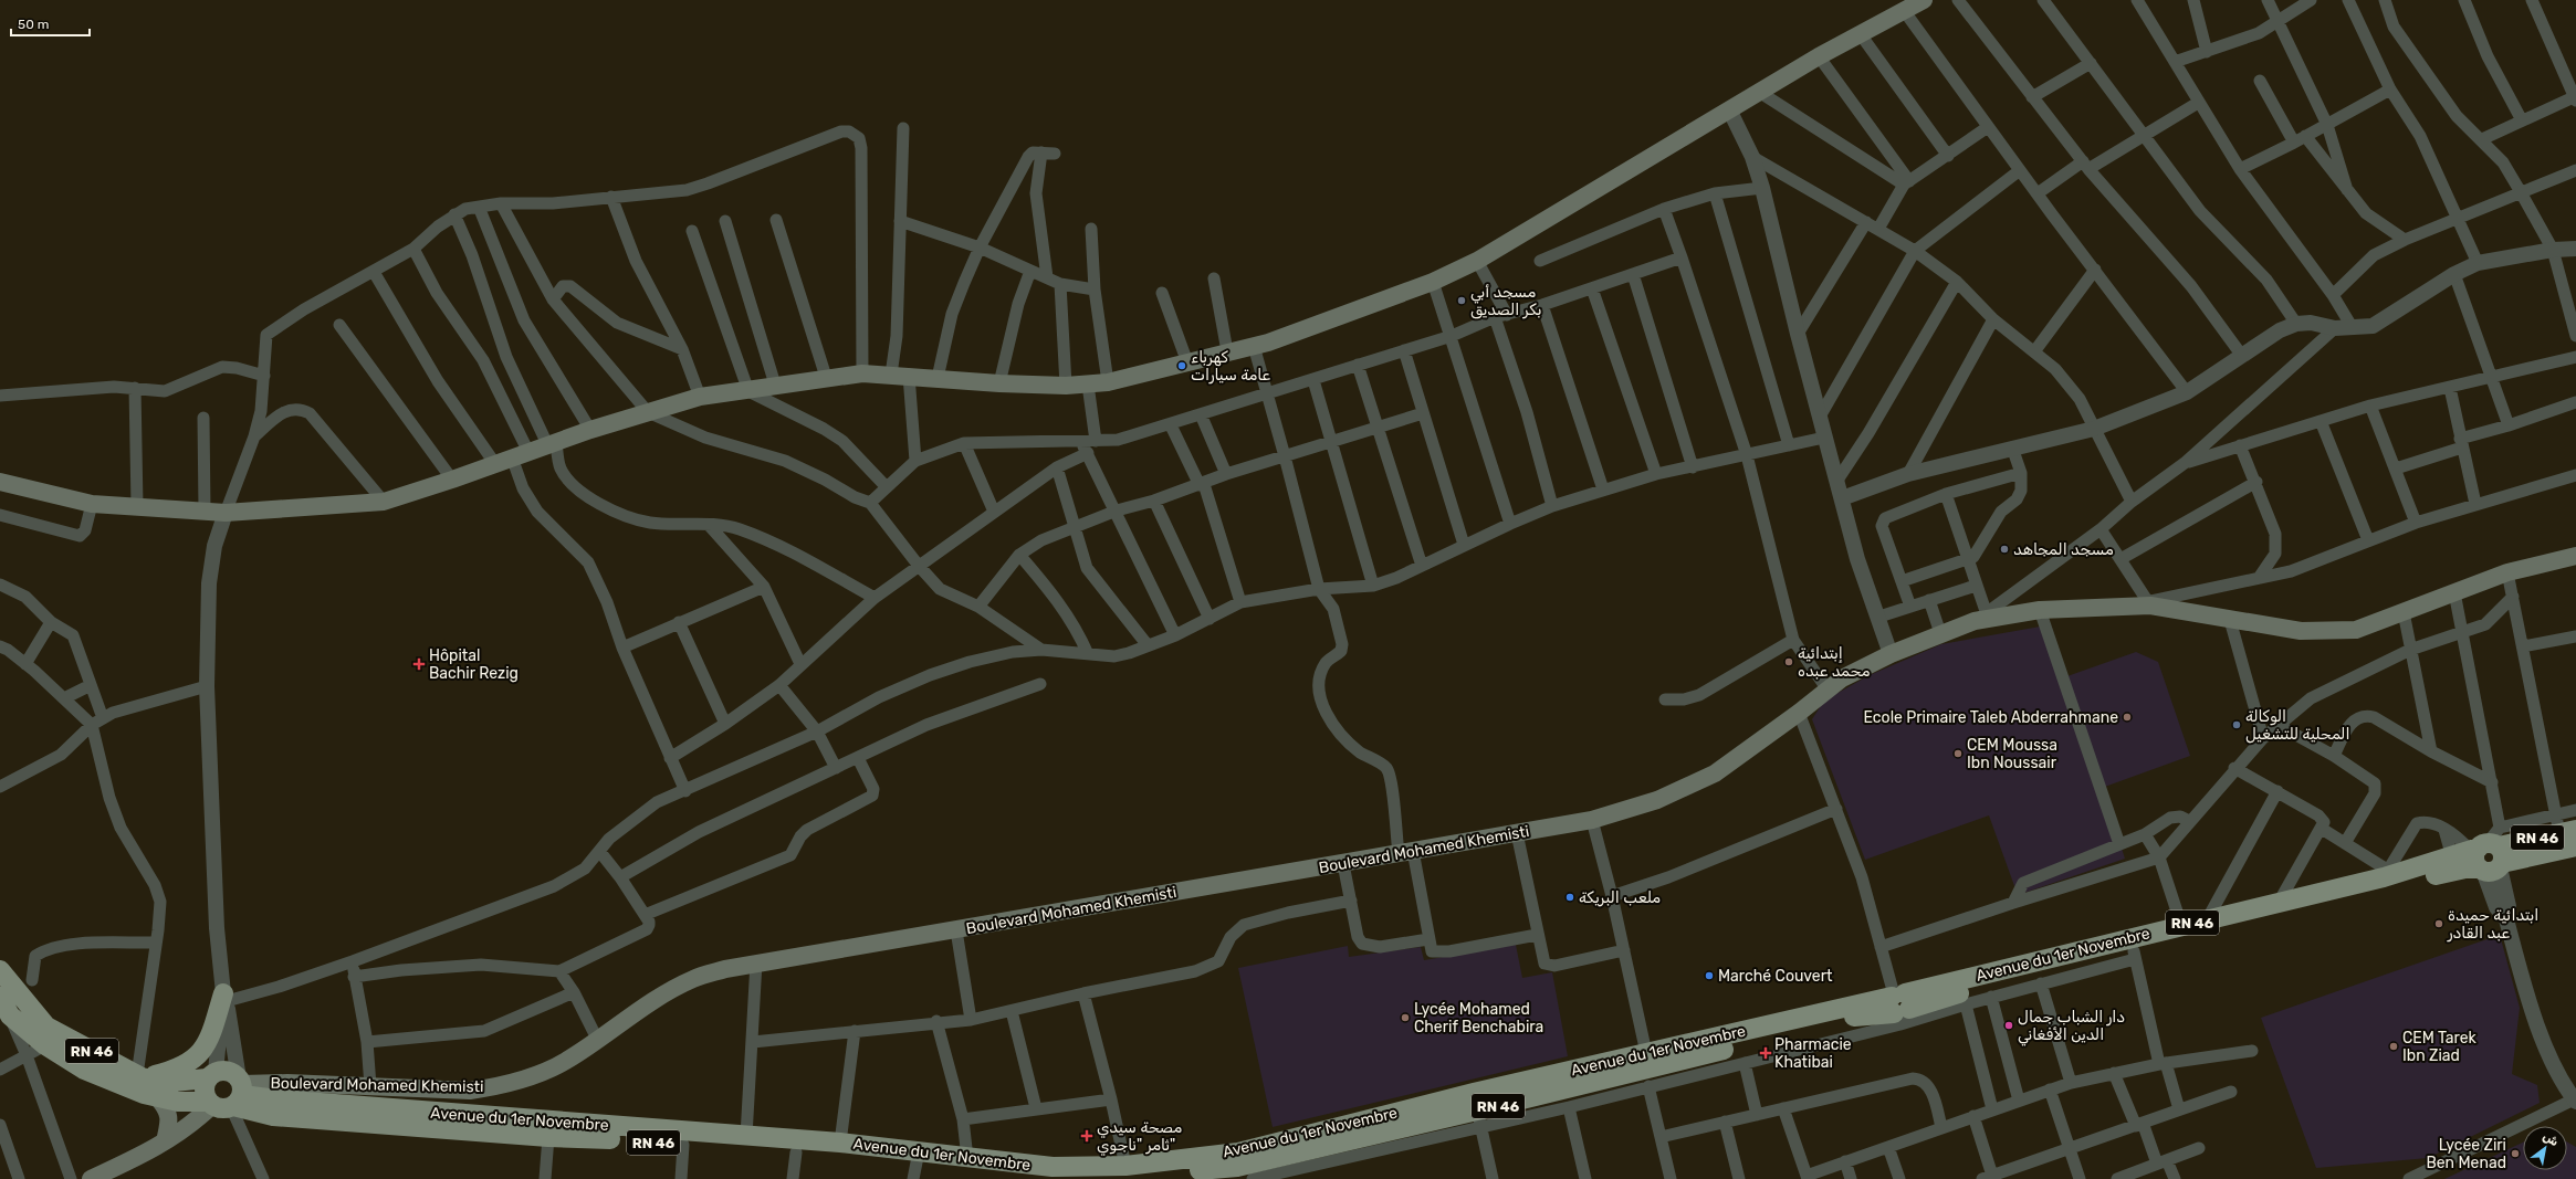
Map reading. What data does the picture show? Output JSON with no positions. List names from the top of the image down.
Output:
{
  "streets": {
    "main road": ["RN 46", "Boulevard Mohamed Khemisti", "Avenue du 1er Novembre"]
  },
  "crossings": [
    ["RN 46", "Boulevard Mohamed Khemisti"],
    ["RN 46", "Avenue du 1er Novembre"],
    ["Boulevard Mohamed Khemisti", "Avenue du 1er Novembre"]
  ],
  "places": {
    "other": [
      "مسجد أبي بكر الصديق",
      "كهرباء عامة سيارات",
      "مسجد المجاهد",
      "إبتدائية محمد عبده",
      "Ecole Primaire Taleb Abderrahmane",
      "الوكالة المحلية للتشغيل",
      "CEM Moussa Ibn Noussair",
      "ملعب البريكة",
      "ابتدائية حميدة عبد القادر",
      "Marché Couvert",
      "Lycée Mohamed Cherif Benchabira",
      "دار الشباب جمال الدين الأفغاني",
      "CEM Tarek Ibn Ziad",
      "Lycée Ziri Ben Menad"
    ],
    "health": ["Hôpital Bachir Rezig", "Pharmacie Khatibai", "مصحة سيدي ثامر \"ناجوي\""]
  },
  "scale_bar": "50 m",
  "north": "top right"
}
